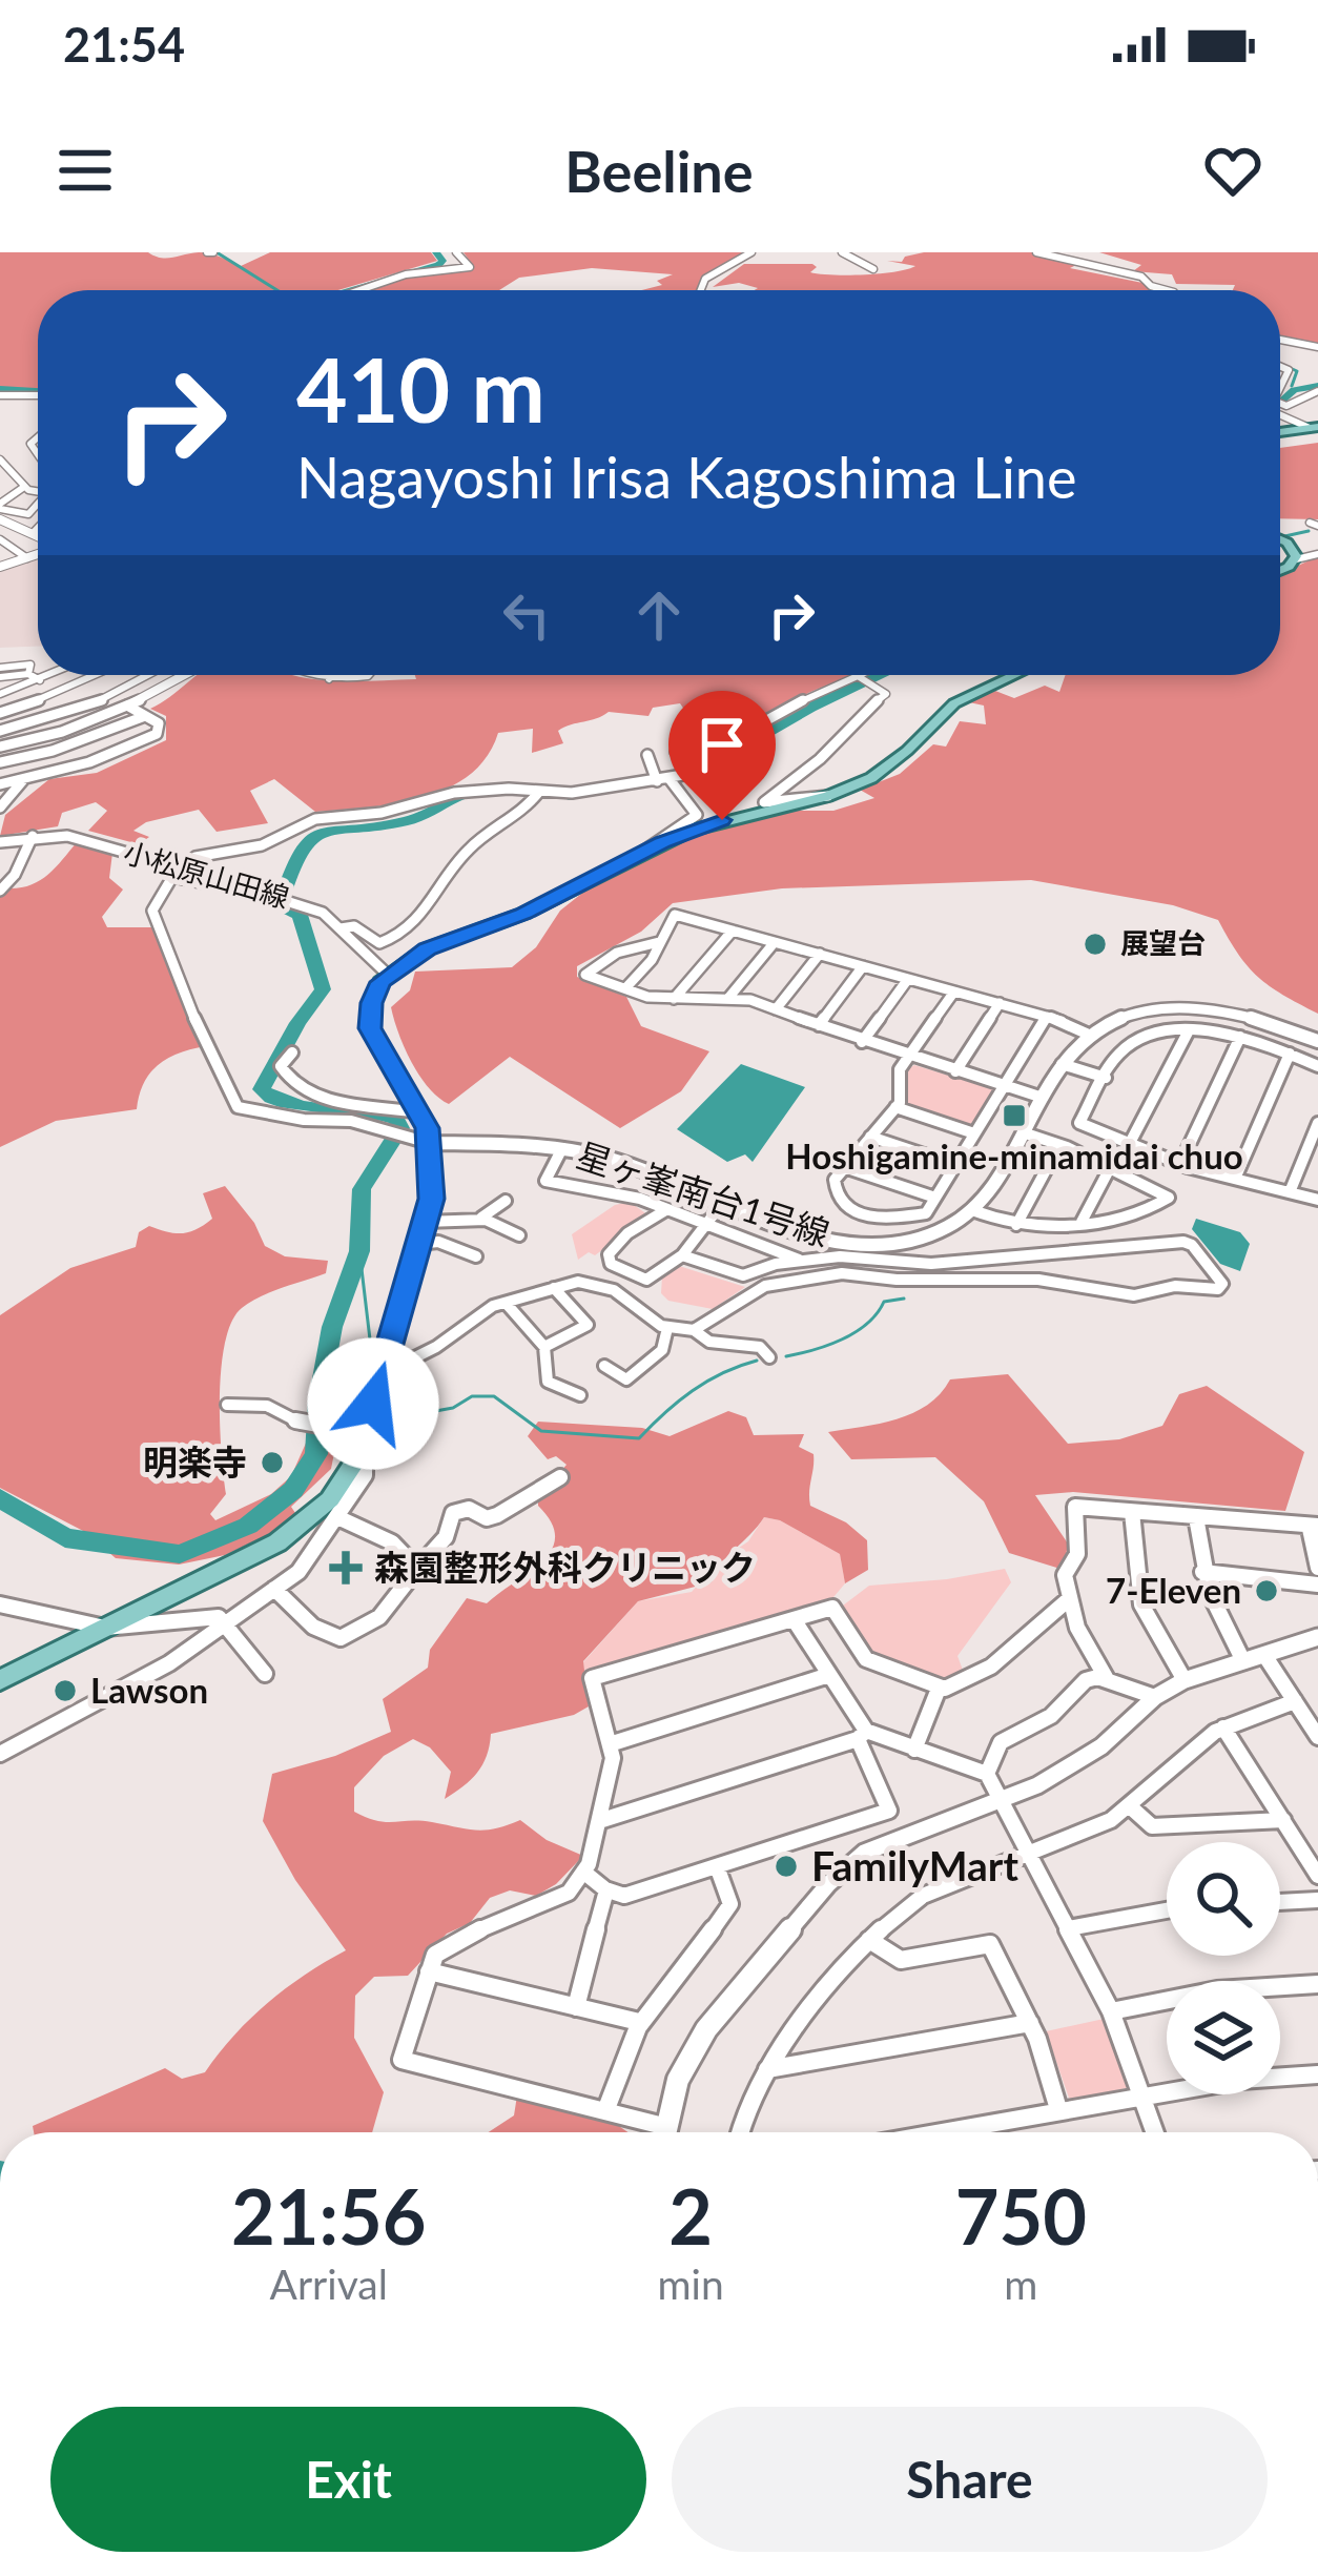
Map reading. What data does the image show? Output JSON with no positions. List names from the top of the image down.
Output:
{
  "streets": {
    "street": ["小松原山田線", "星ヶ峯南台1号線"]
  },
  "places": {
    "other": [
      "展望台",
      "明楽寺",
      "7-Eleven",
      "Lawson",
      "FamilyMart"
    ],
    "transit": ["Hoshigamine-minamidai chuo"],
    "health": ["森園整形外科クリニック"]
  },
  "page": {
    "status": "21:54",
    "header": "Beeline",
    "turn": ["410 m", "Nagayoshi Irisa Kagoshima Line"],
    "eta": [
      "21:56",
      "Arrival",
      "2",
      "min",
      "750",
      "m"
    ],
    "buttons": ["Exit", "Share"]
  }
}
